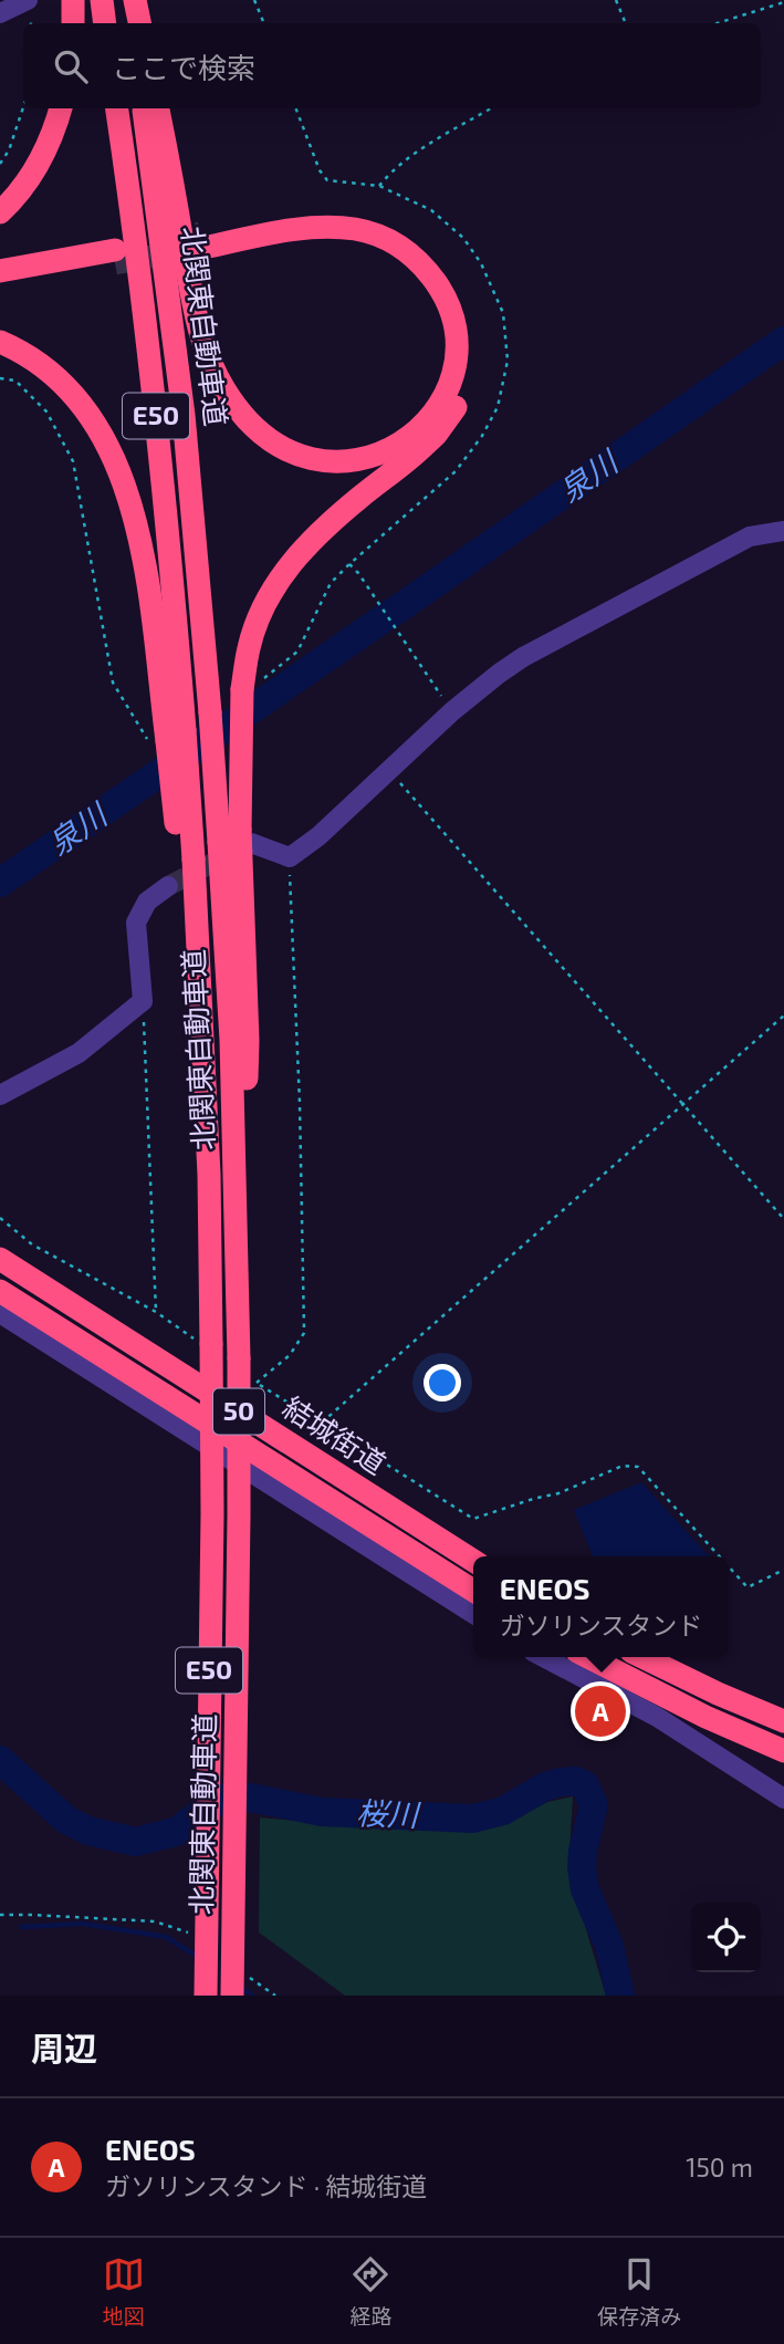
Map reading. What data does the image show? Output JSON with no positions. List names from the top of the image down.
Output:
{
  "streets": {
    "highway": [
      "北関東自動車道",
      "E50",
      "50",
      "結城街道"
    ]
  },
  "water": ["泉川", "桜川"],
  "page": {
    "search": "ここで検索",
    "popup": ["ENEOS", "ガソリンスタンド"],
    "pins": "A",
    "heading": "周辺",
    "list": [
      {
        "mark": "A",
        "name": "ENEOS",
        "note": "ガソリンスタンド · 結城街道",
        "value": "150 m"
      }
    ],
    "nav": ["地図", "経路", "保存済み"]
  }
}
